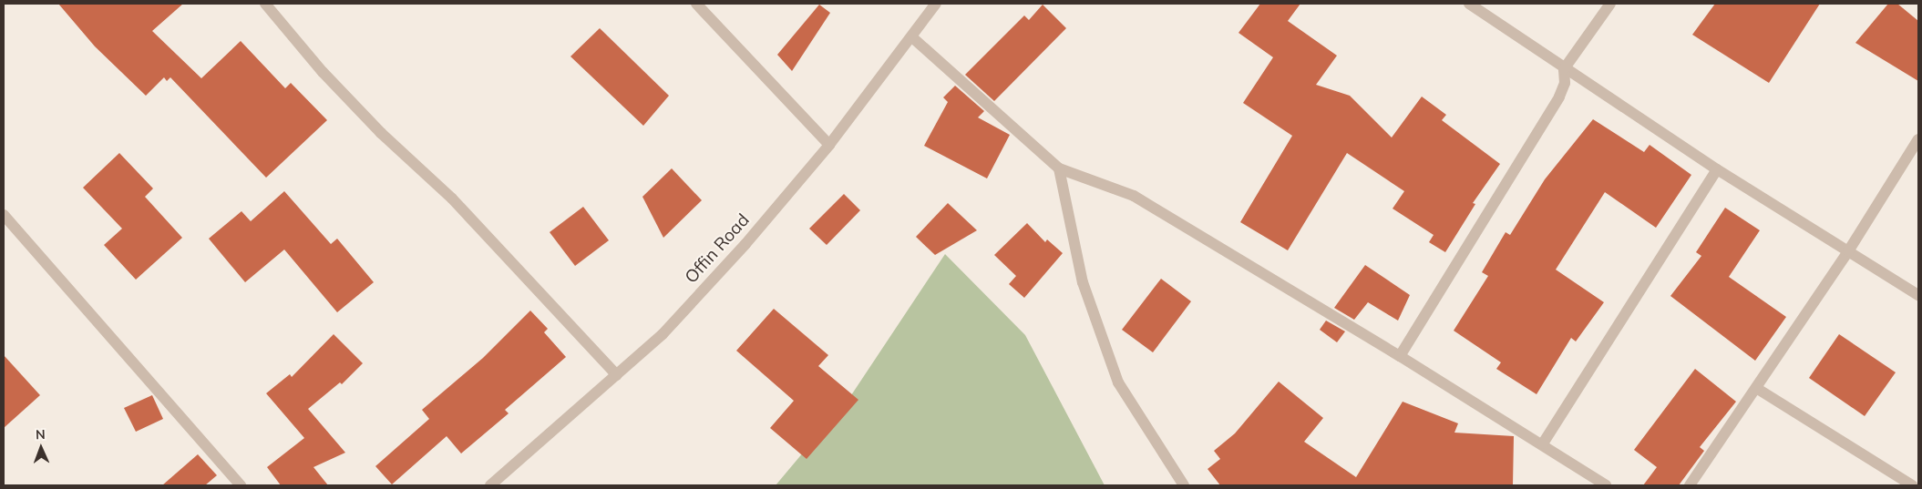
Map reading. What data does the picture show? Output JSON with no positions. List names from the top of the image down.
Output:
{
  "streets": {
    "street": ["Offin Road"]
  },
  "north": "top"
}
